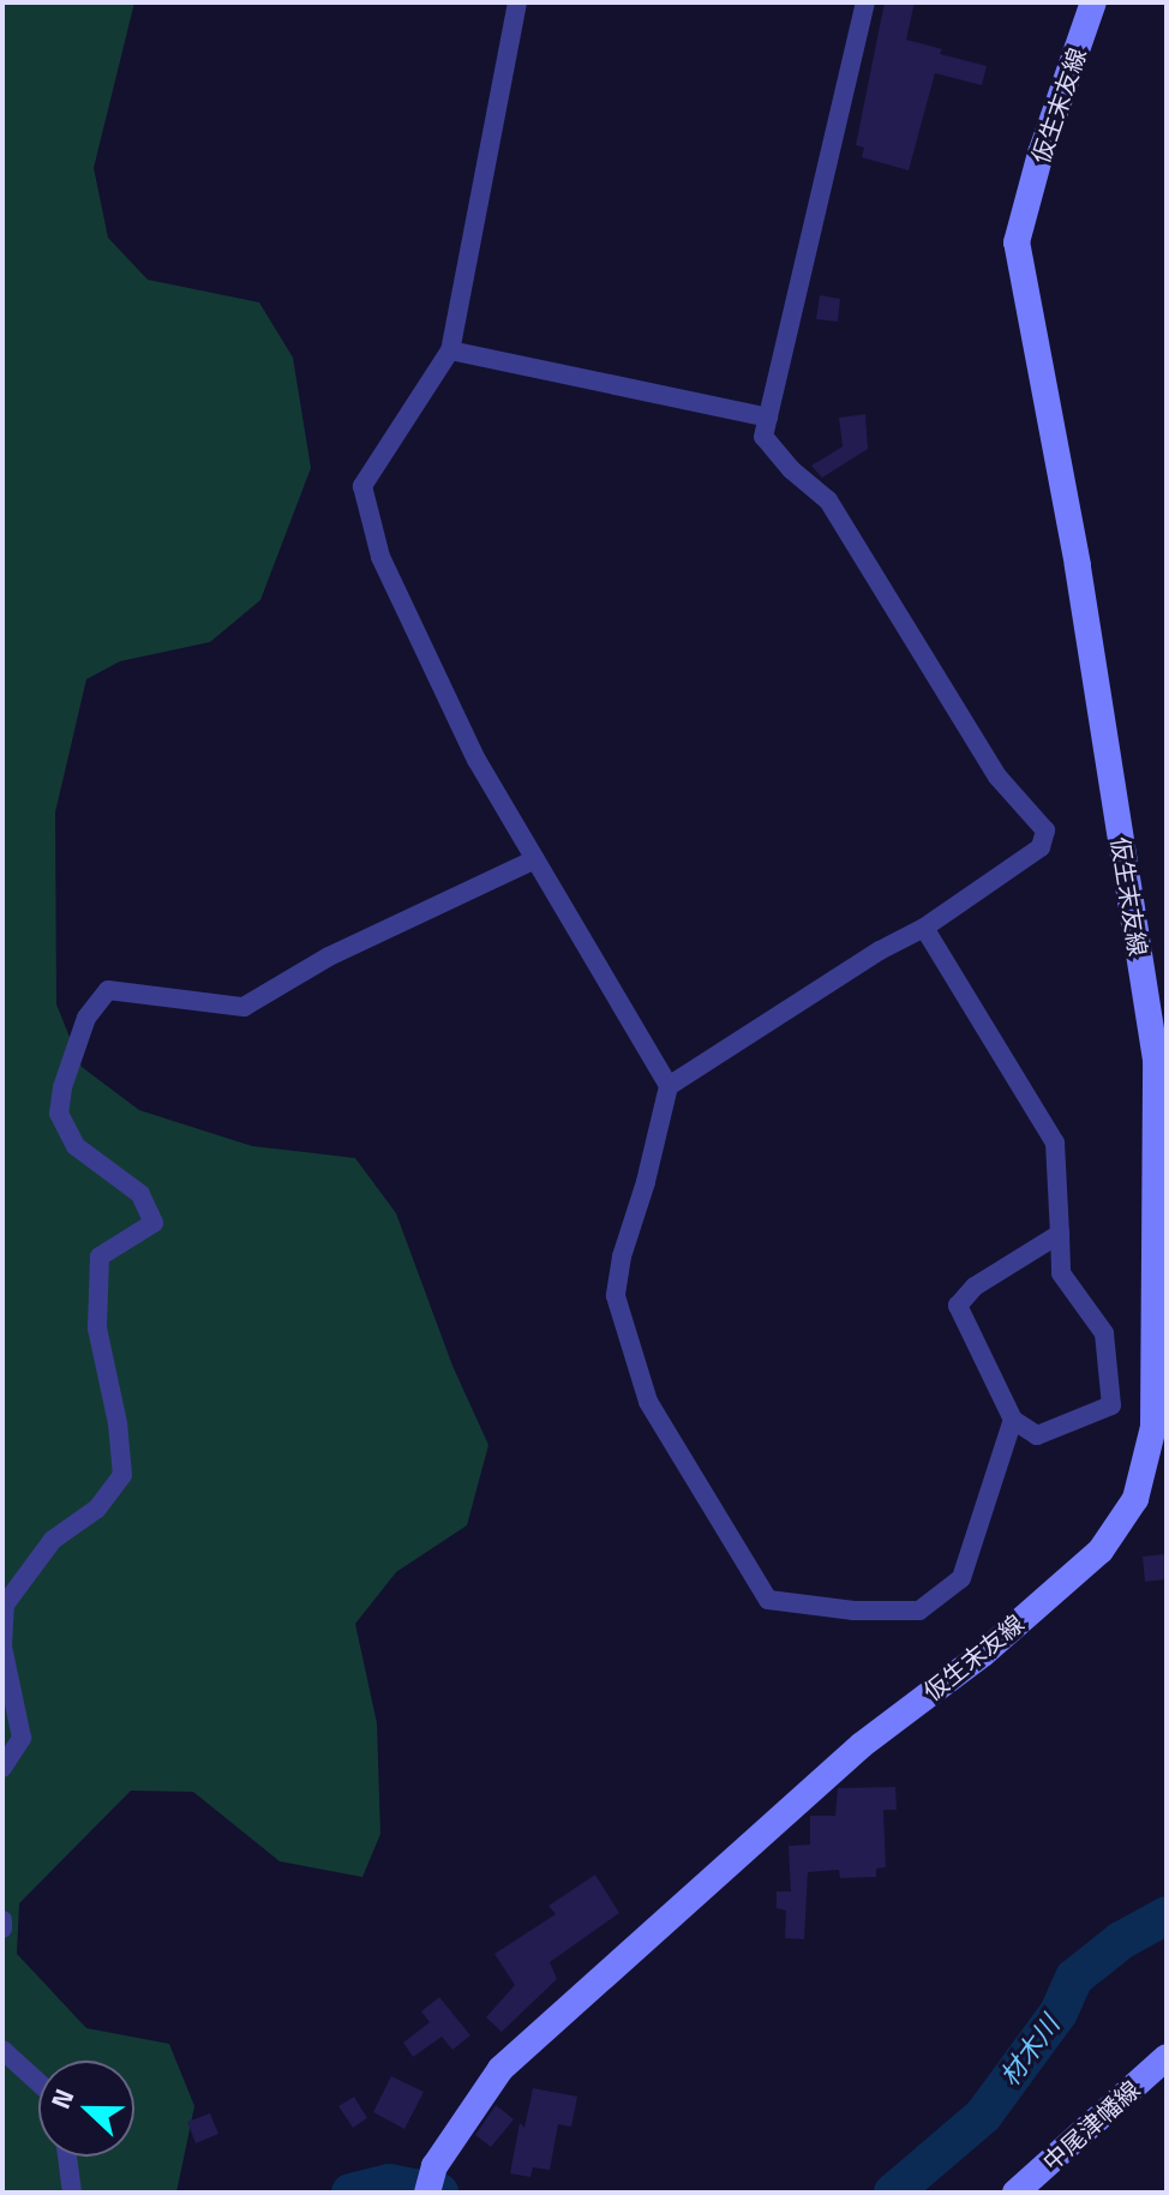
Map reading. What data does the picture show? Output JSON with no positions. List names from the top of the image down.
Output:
{
  "streets": {
    "main road": ["仮生末友線", "中尾津幡線"]
  },
  "water": ["材木川"],
  "north": "left"
}
